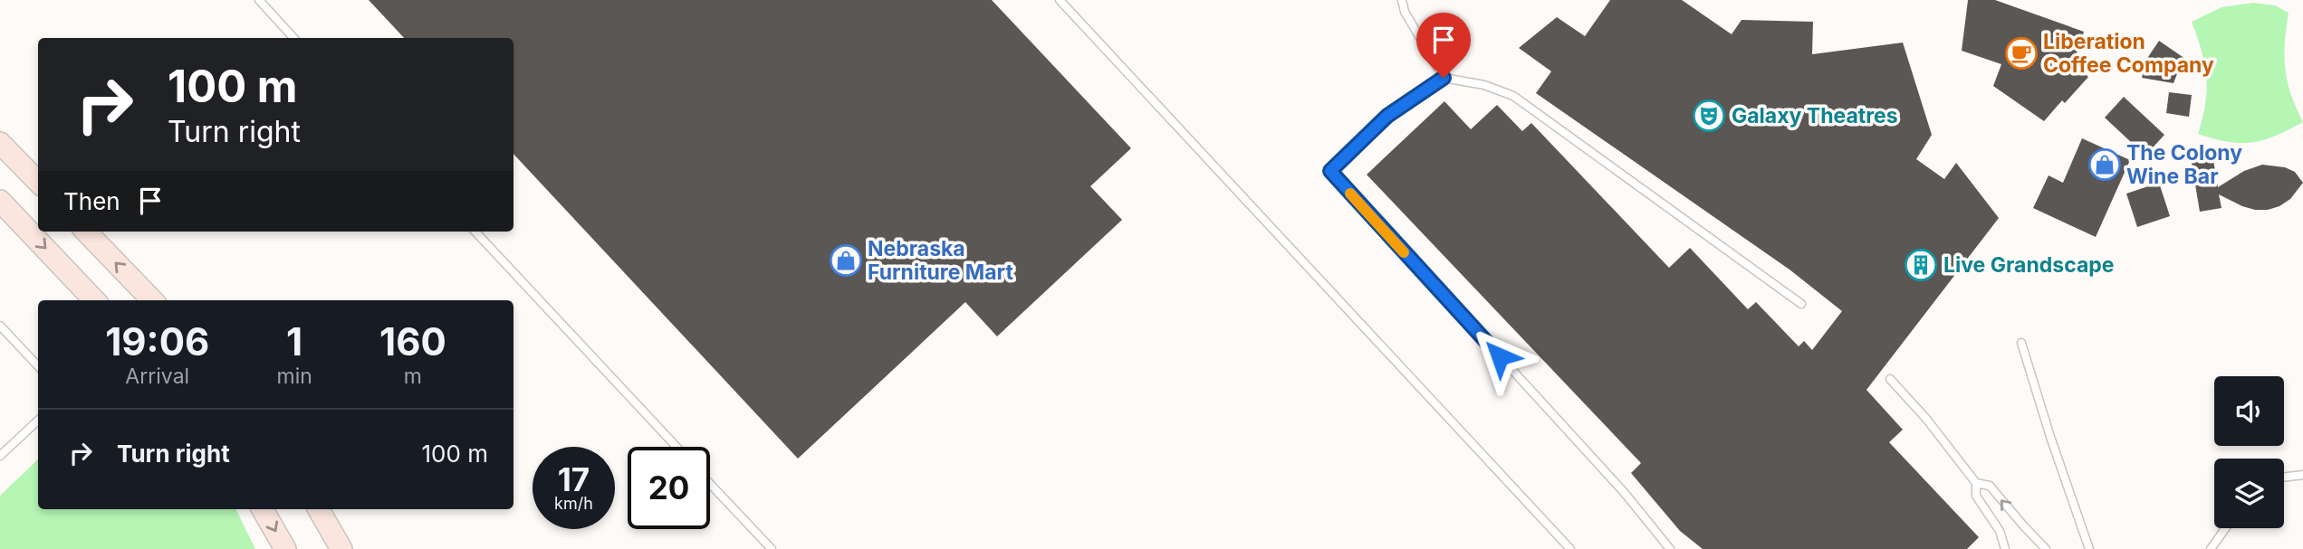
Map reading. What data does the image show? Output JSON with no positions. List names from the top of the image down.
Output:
{
  "places": {
    "cafe": ["Liberation Coffee Company"],
    "theatre": ["Galaxy Theatres"],
    "shop": ["The Colony Wine Bar", "Nebraska Furniture Mart"],
    "building": ["Live Grandscape"]
  },
  "page": {
    "turn": ["100 m", "Turn right"],
    "then": "Then",
    "eta": [
      "19:06",
      "Arrival",
      "1",
      "min",
      "160",
      "m"
    ],
    "list": [
      {
        "name": "Turn right",
        "value": "100 m"
      }
    ],
    "speed": "17 km/h",
    "limit": "20"
  }
}
